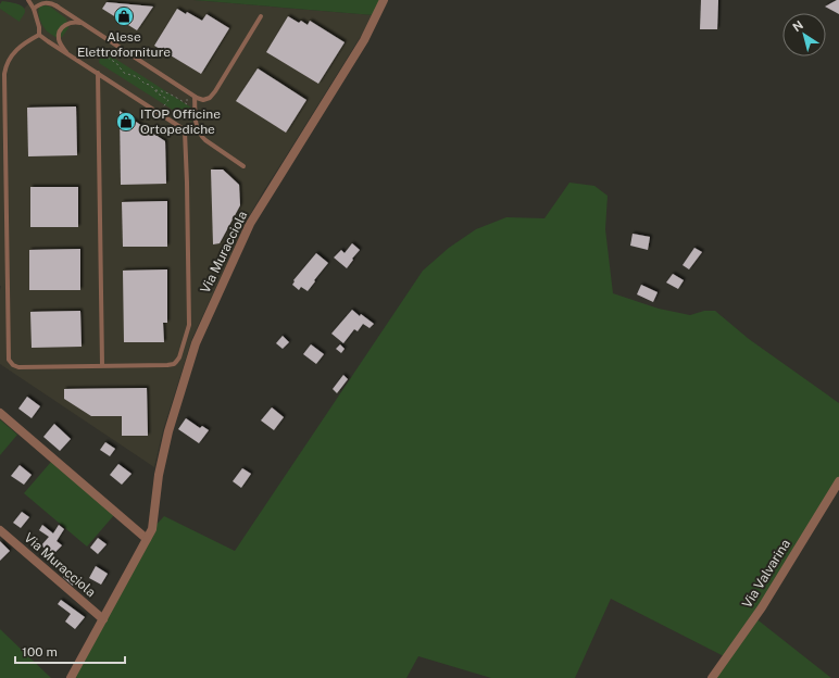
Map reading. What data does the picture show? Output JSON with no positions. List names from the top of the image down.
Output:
{
  "streets": {
    "street": ["Via Muracciola", "Via Valvarina"]
  },
  "places": {
    "shop": ["Alese Elettroforniture", "ITOP Officine Ortopediche"]
  },
  "scale_bar": "100 m",
  "north": "top left"
}
